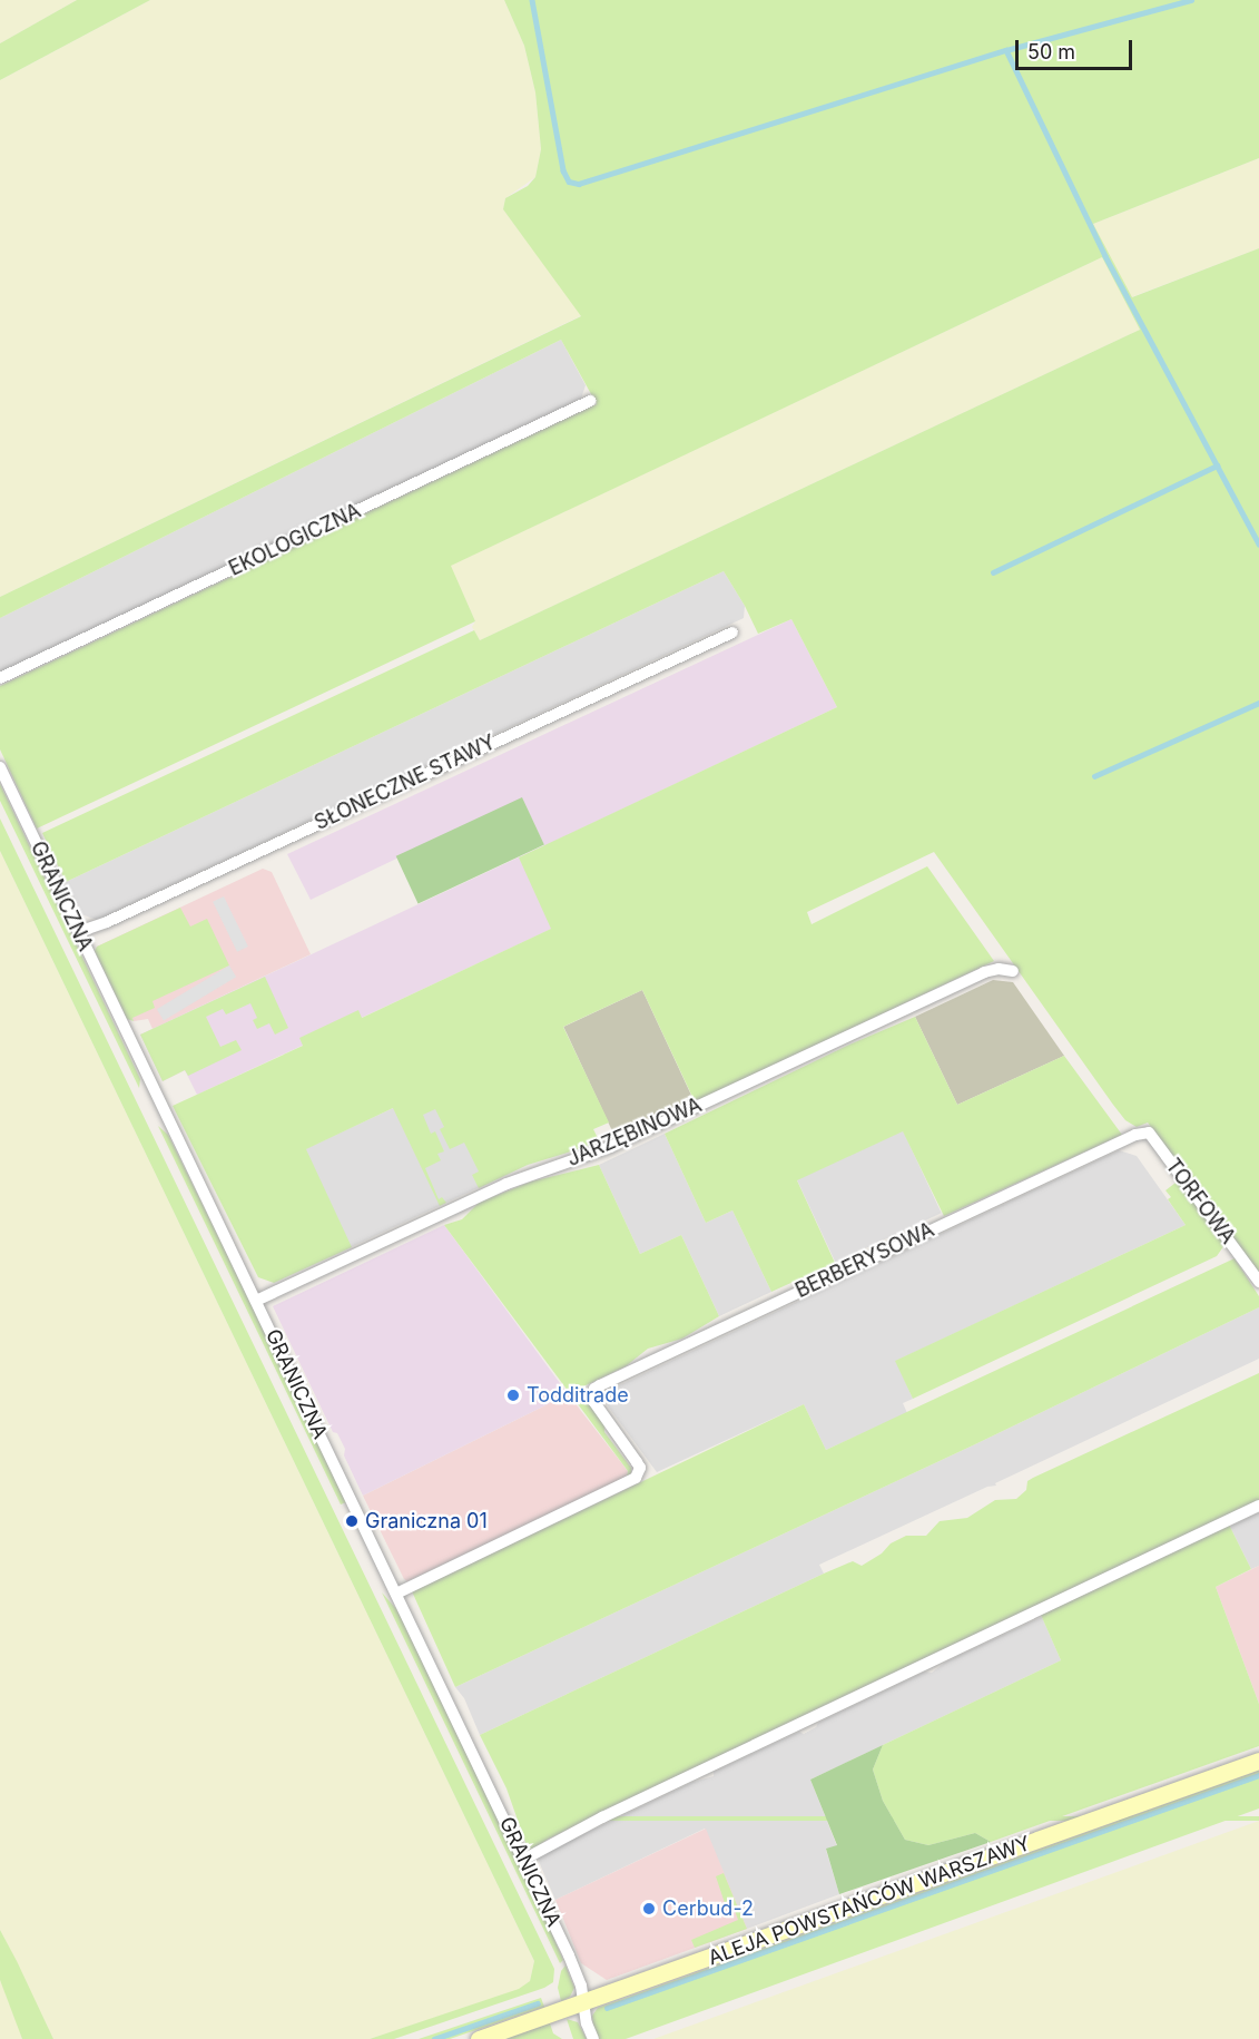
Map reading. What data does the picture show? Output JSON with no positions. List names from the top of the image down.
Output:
{
  "streets": {
    "street": [
      "EKOLOGICZNA",
      "SŁONECZNE STAWY",
      "GRANICZNA",
      "JARZĘBINOWA",
      "TORFOWA",
      "BERBERYSOWA",
      "ALEJA POWSTAŃCÓW WARSZAWY"
    ]
  },
  "crossings": [
    ["SŁONECZNE STAWY", "GRANICZNA"],
    ["GRANICZNA", "JARZĘBINOWA"],
    ["GRANICZNA", "BERBERYSOWA"],
    ["GRANICZNA", "ALEJA POWSTAŃCÓW WARSZAWY"],
    ["TORFOWA", "BERBERYSOWA"]
  ],
  "places": ["Todditrade", "Graniczna 01", "Cerbud-2"],
  "scale_bar": "50 m"
}
